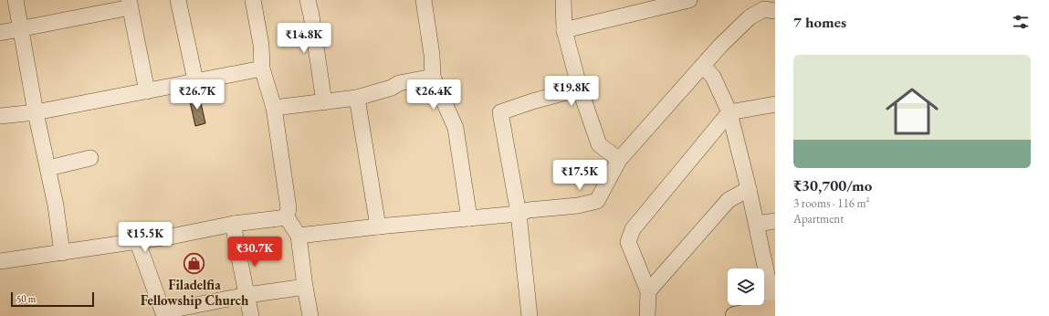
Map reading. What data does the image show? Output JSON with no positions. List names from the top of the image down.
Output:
{
  "places": {
    "shop": ["Filadelfia Fellowship Church"]
  },
  "scale_bar": "50 m",
  "page": {
    "heading": "7 homes",
    "price": [
      "₹14.8K",
      "₹19.8K",
      "₹26.7K",
      "₹26.4K",
      "₹17.5K",
      "₹15.5K",
      "₹30.7K"
    ],
    "list": [
      {
        "name": "₹30,700/mo",
        "note": "3 rooms · 116 m² · Apartment"
      }
    ],
    "scale": "50 m"
  }
}
